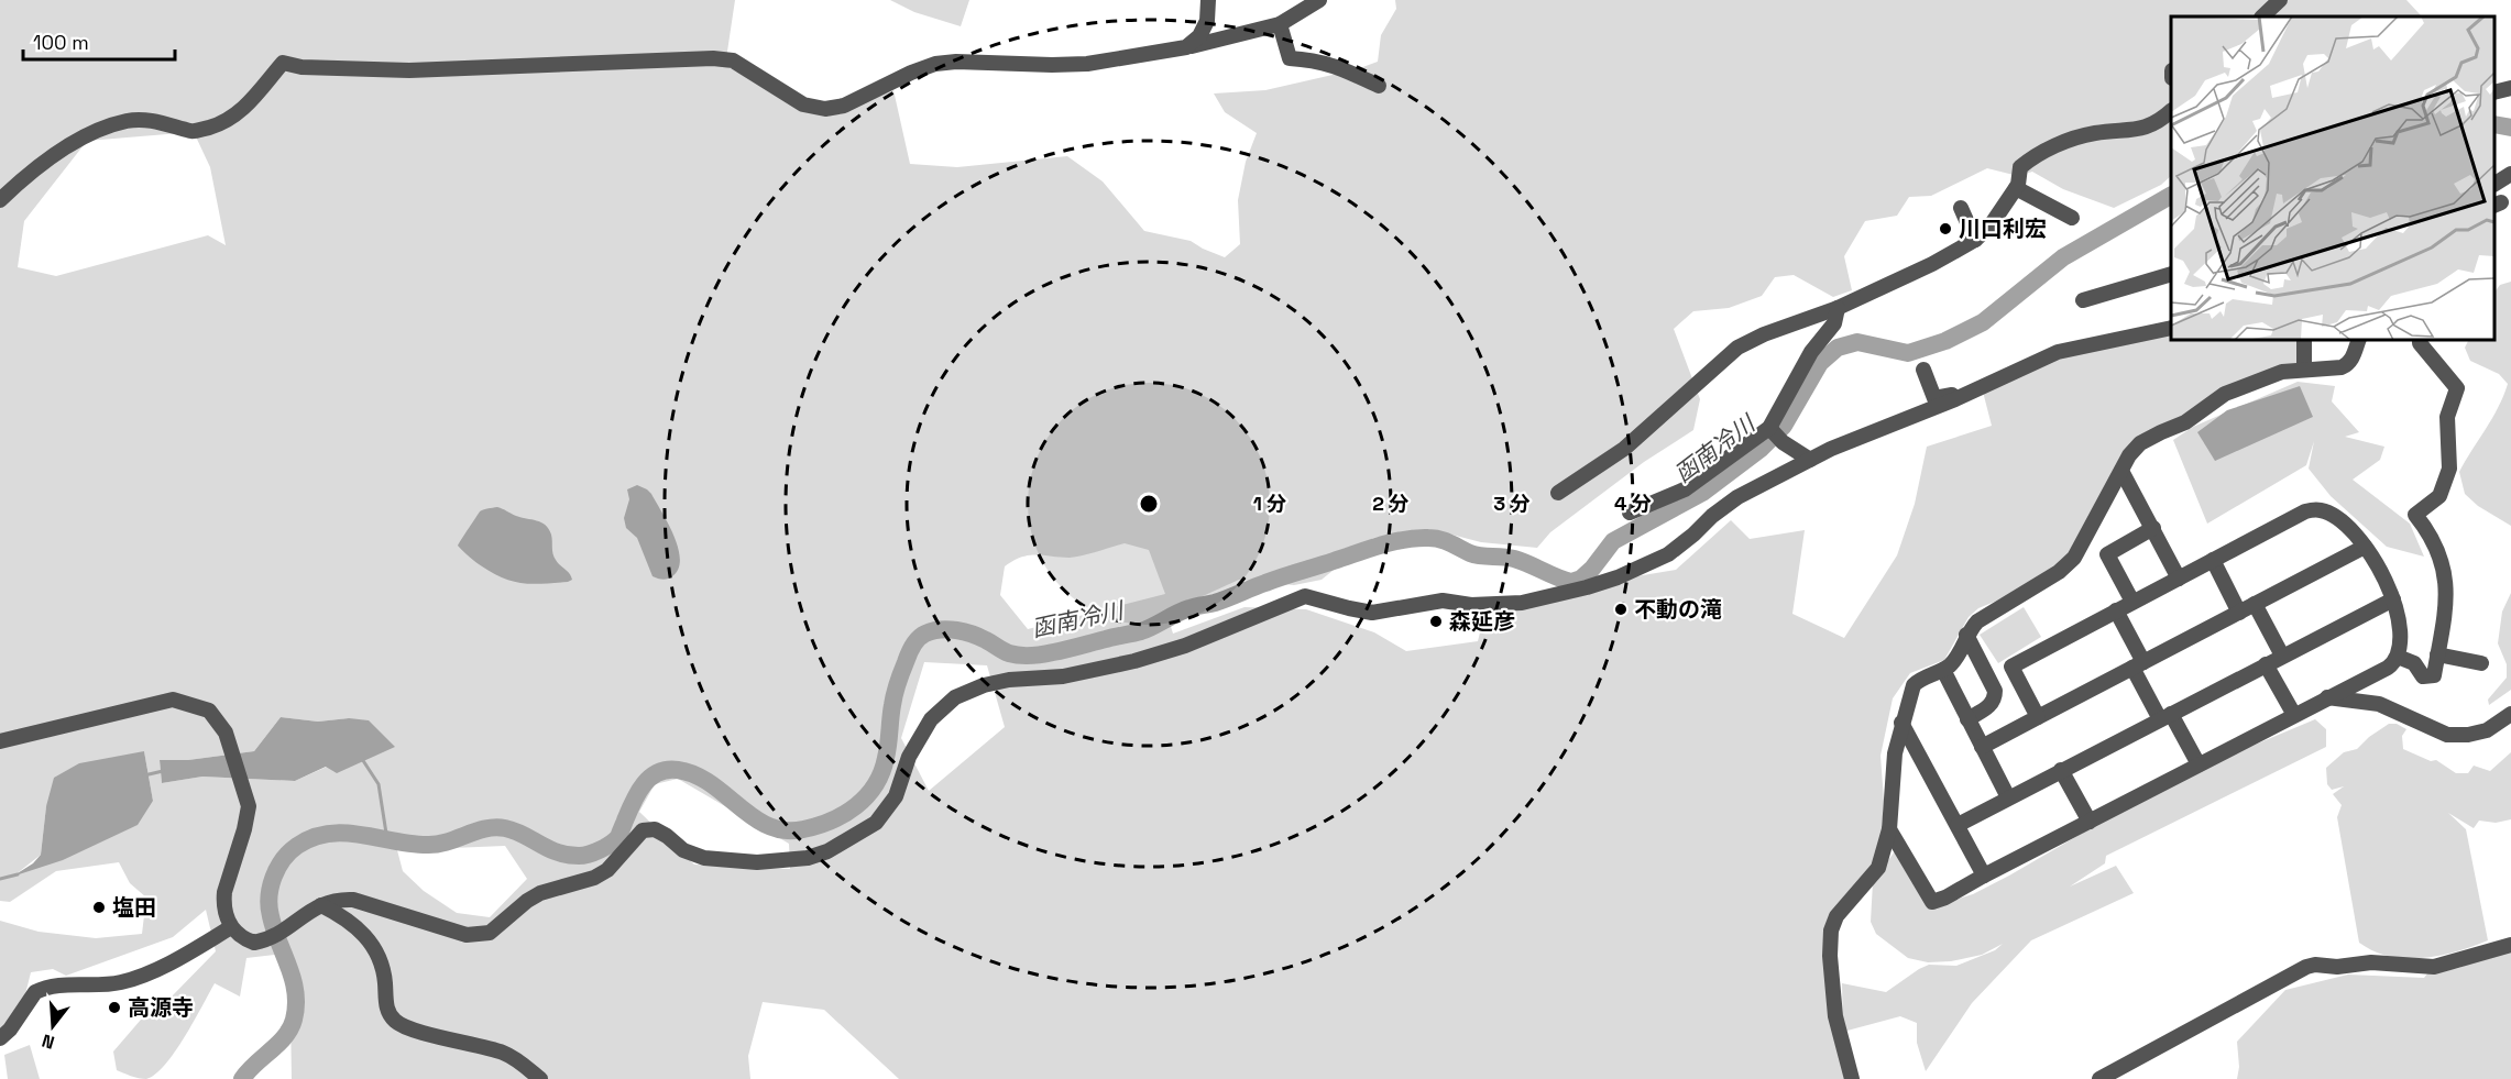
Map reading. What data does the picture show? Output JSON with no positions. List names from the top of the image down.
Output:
{
  "water": ["函南冷川"],
  "places": [
    "川口利宏",
    "不動の滝",
    "森延彦",
    "塩田",
    "高源寺"
  ],
  "scale_bar": "100 m",
  "north": "bottom",
  "rings": [
    "1 分",
    "2 分",
    "3 分",
    "4 分"
  ]
}
